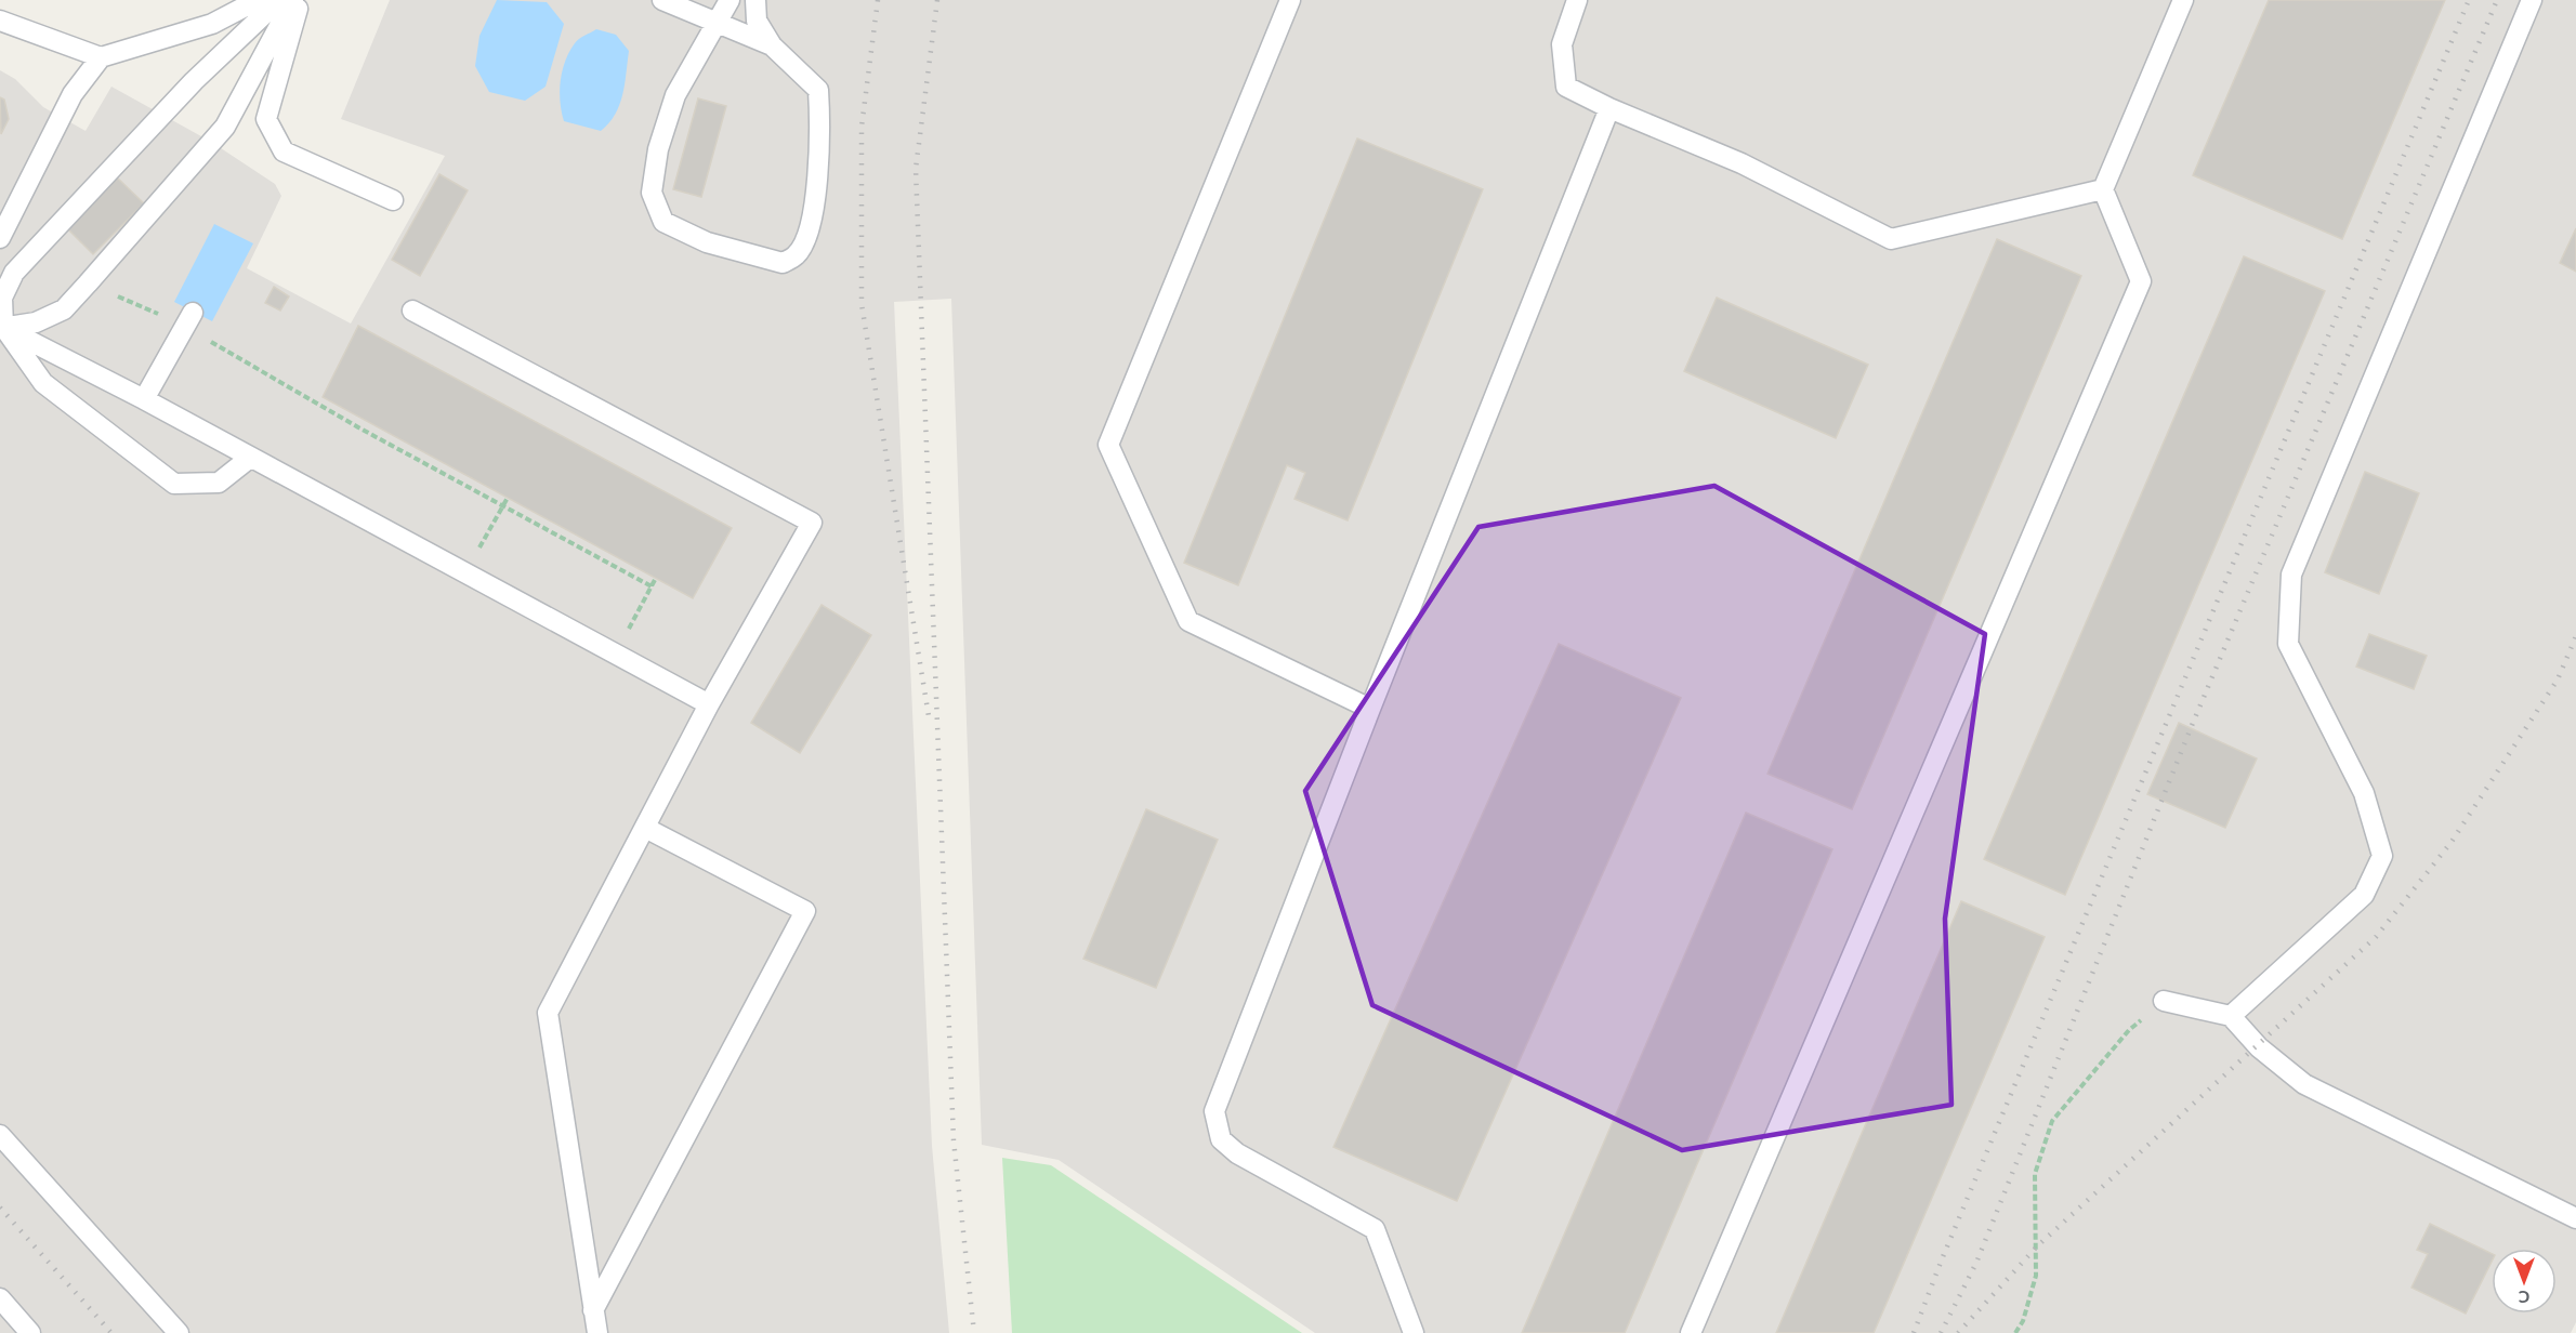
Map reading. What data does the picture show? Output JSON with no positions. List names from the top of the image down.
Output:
{
  "north": "bottom"
}
